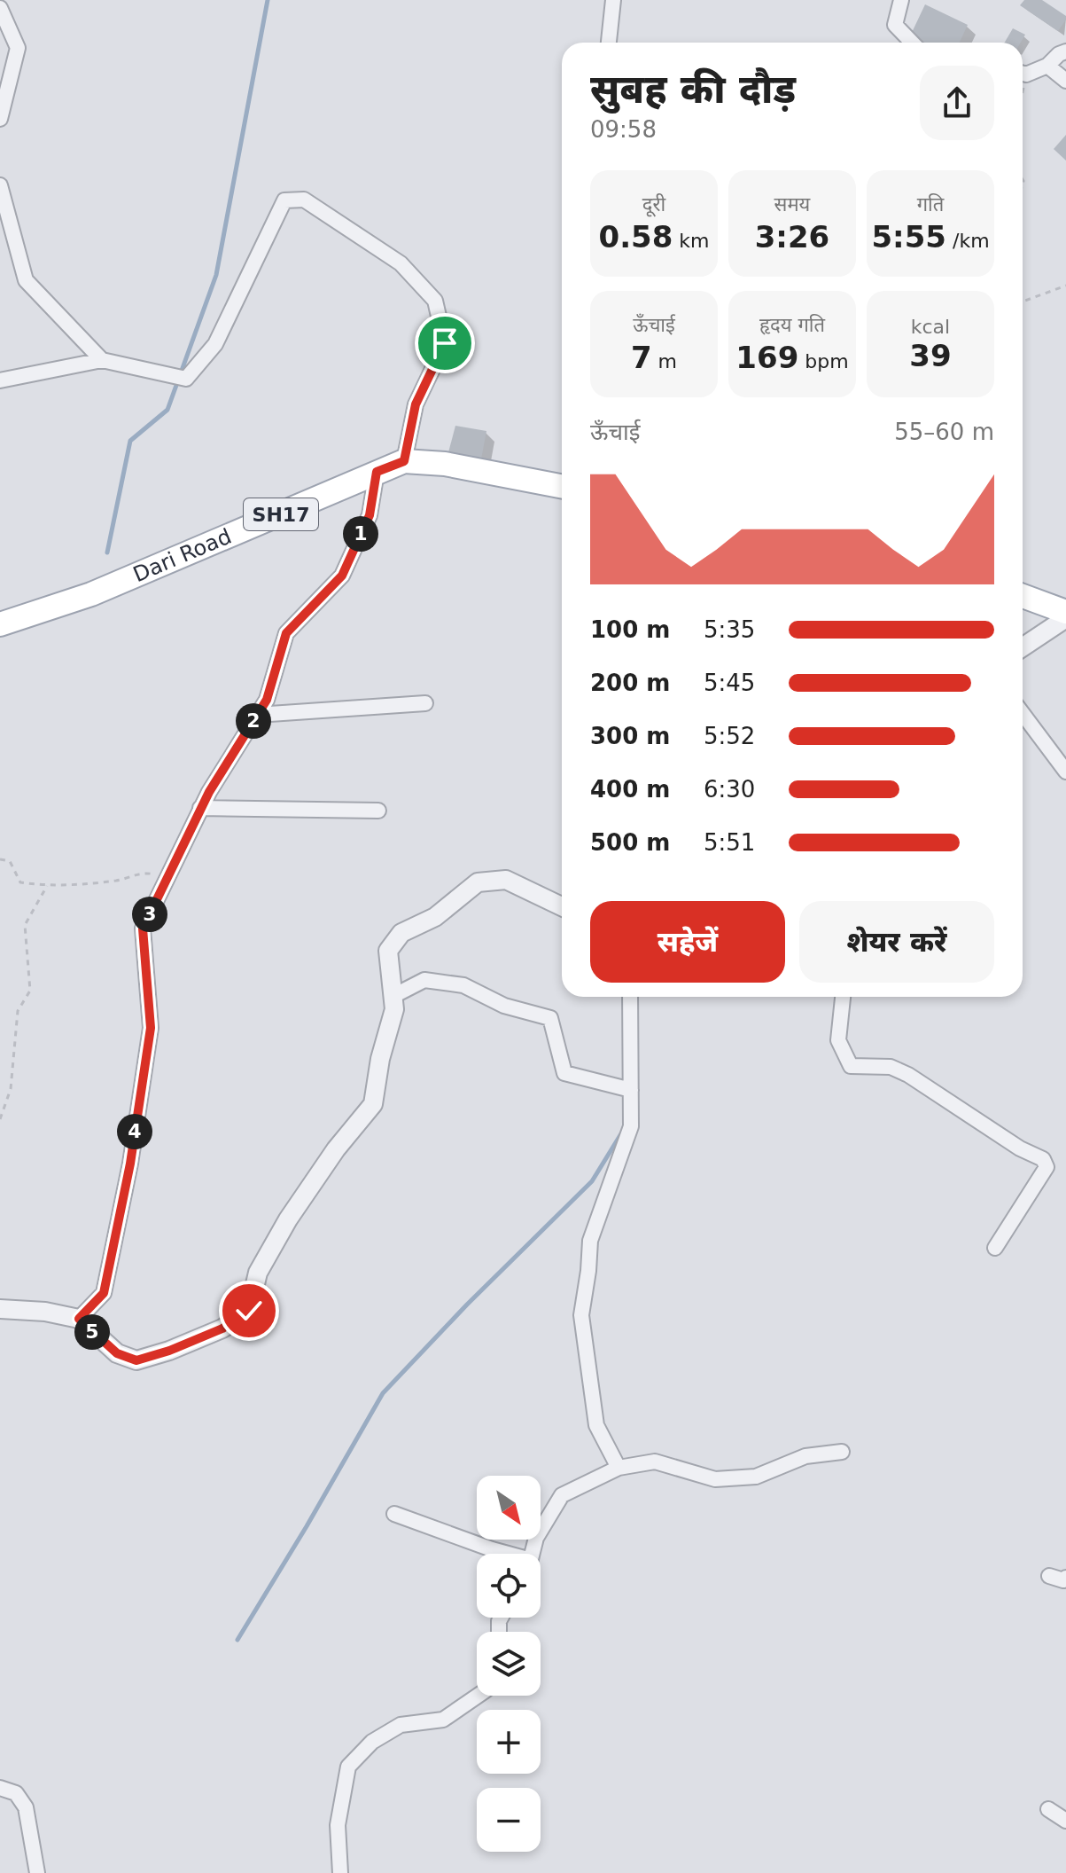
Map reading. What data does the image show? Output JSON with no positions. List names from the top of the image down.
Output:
{
  "streets": {
    "main road": ["SH17", "Dari Road"]
  },
  "north": "bottom right",
  "page": {
    "heading": ["सुबह की दौड़", "09:58"],
    "stats": [
      ["दूरी", "0.58 km"],
      ["समय", "3:26"],
      ["गति", "5:55 /km"],
      ["ऊँचाई", "7 m"],
      ["हृदय गति", "169 bpm"],
      ["kcal", "39"]
    ],
    "chart": ["ऊँचाई", "55–60 m"],
    "pins": [
      "1",
      "2",
      "3",
      "4",
      "5"
    ],
    "list": [
      {
        "name": "100 m",
        "note": "5:35"
      },
      {
        "name": "200 m",
        "note": "5:45"
      },
      {
        "name": "300 m",
        "note": "5:52"
      },
      {
        "name": "400 m",
        "note": "6:30"
      },
      {
        "name": "500 m",
        "note": "5:51"
      }
    ],
    "buttons": ["सहेजें", "शेयर करें"],
    "map_buttons": ["+", "−"]
  }
}
